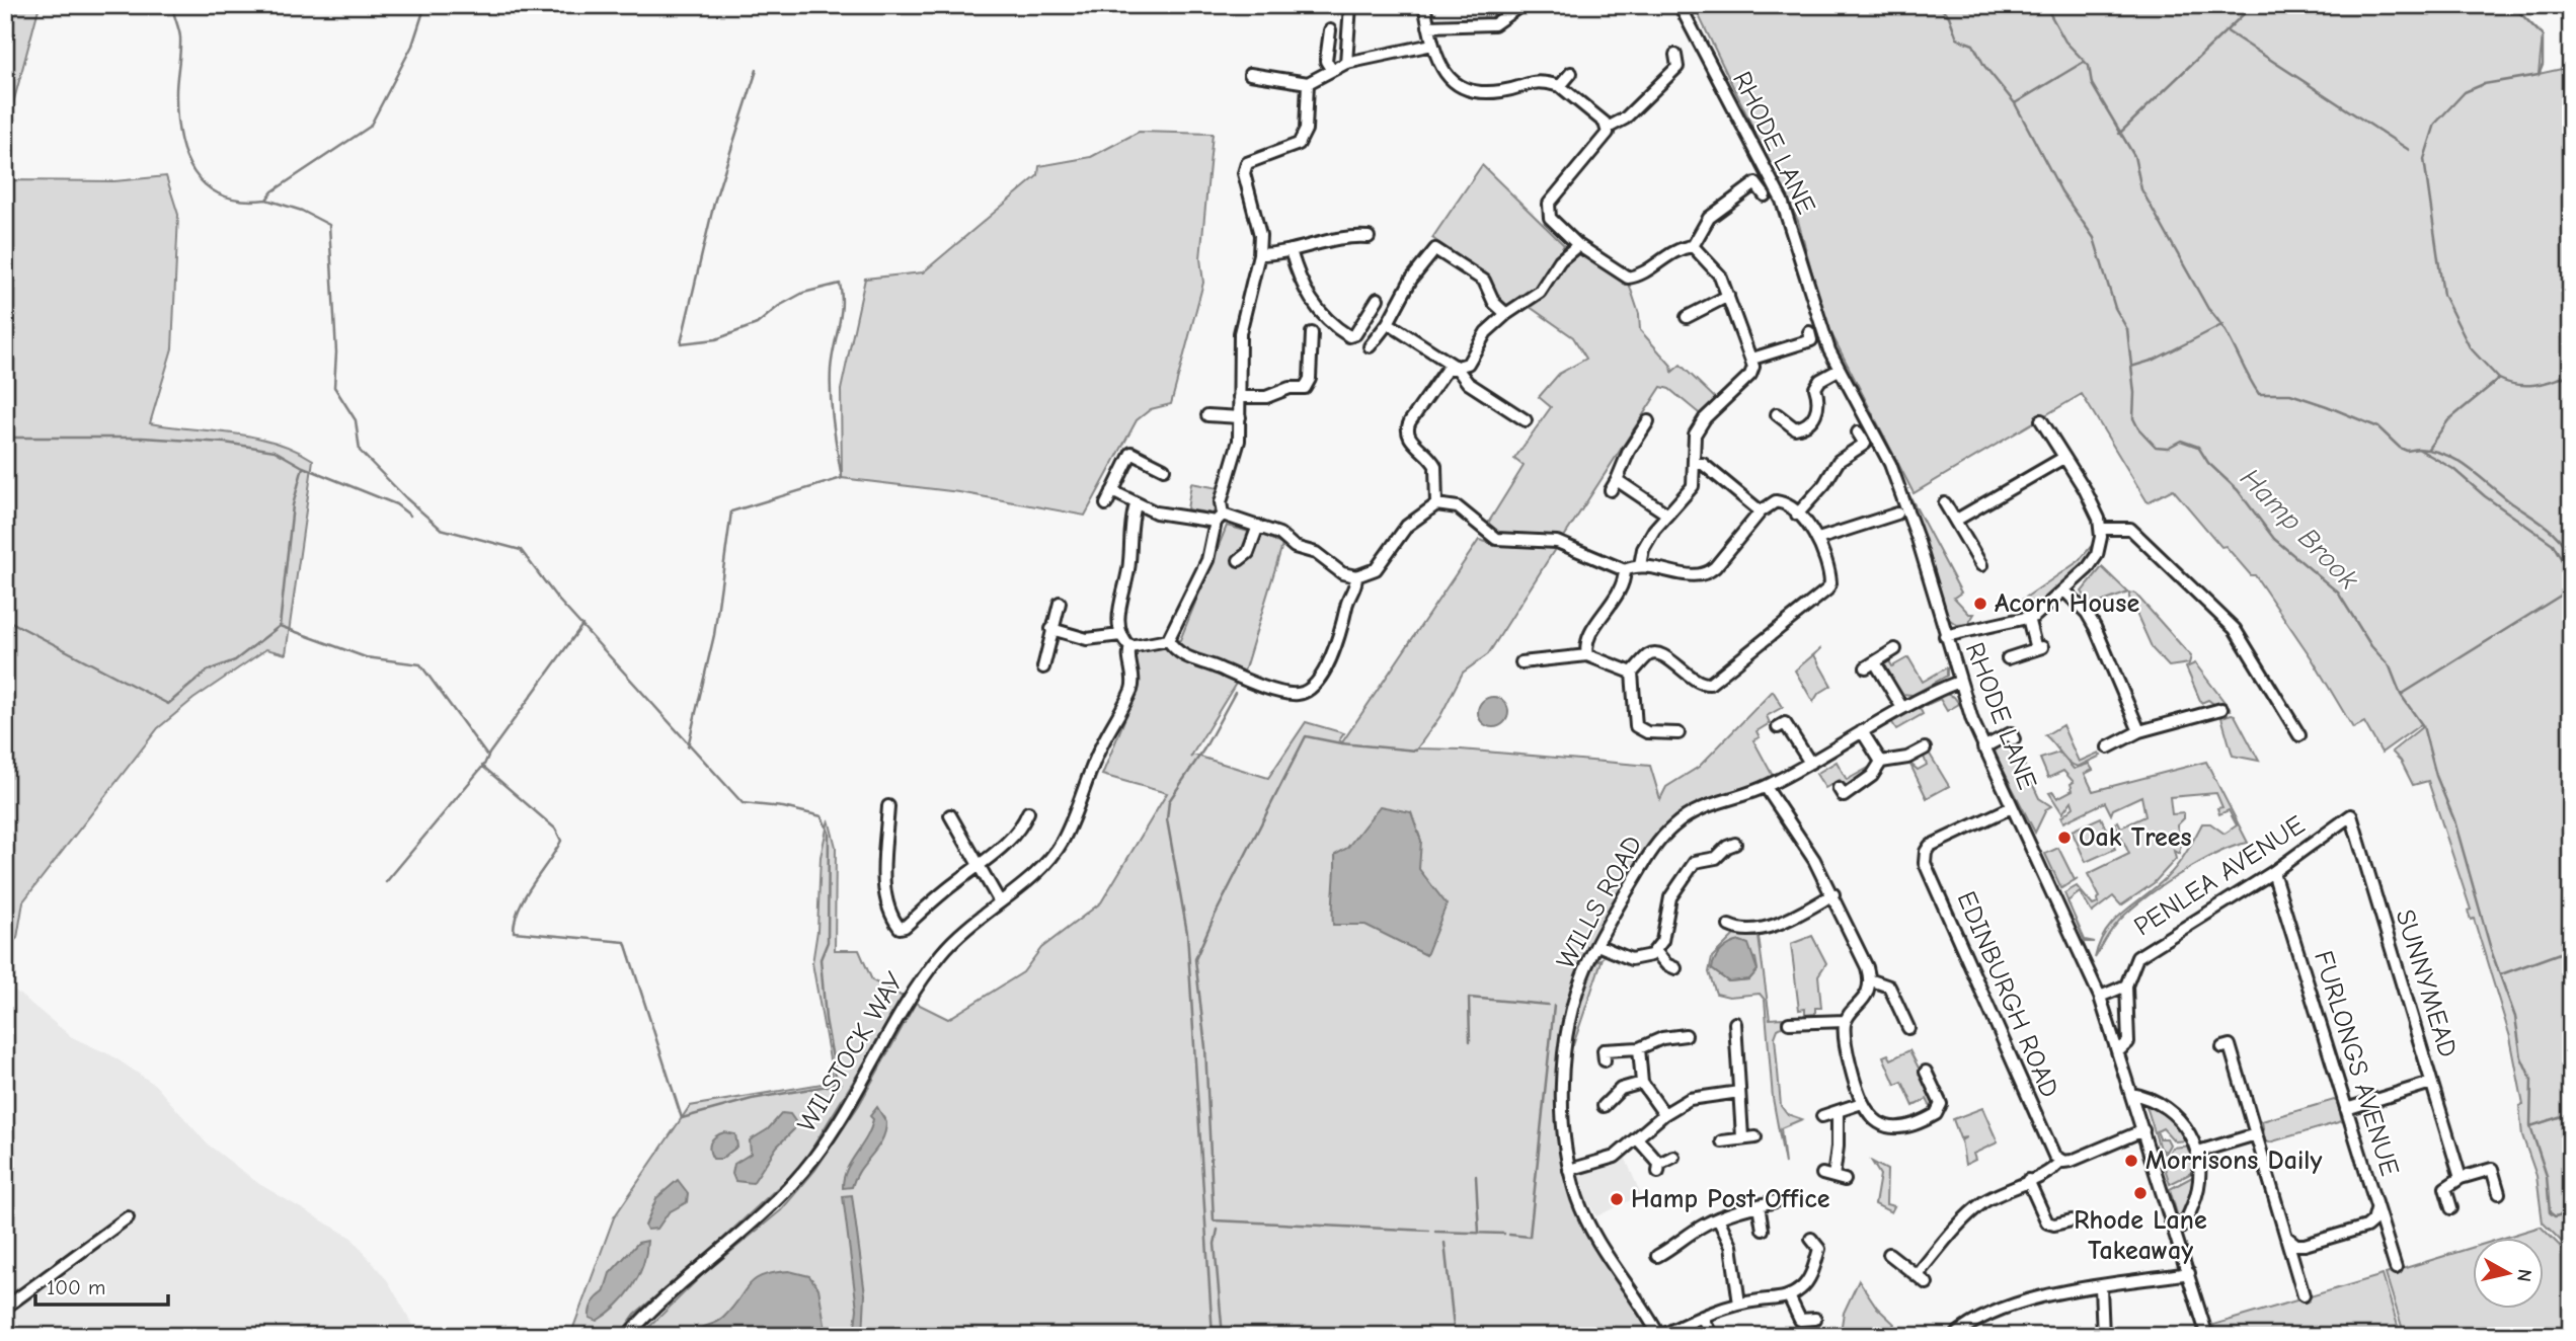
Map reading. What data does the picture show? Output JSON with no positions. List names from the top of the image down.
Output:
{
  "streets": {
    "street": [
      "RHODE LANE",
      "PENLEA AVENUE",
      "WILLS ROAD",
      "SUNNYMEAD",
      "EDINBURGH ROAD",
      "WILSTOCK WAY",
      "FURLONGS AVENUE"
    ]
  },
  "crossings": [
    ["RHODE LANE", "PENLEA AVENUE"],
    ["RHODE LANE", "WILLS ROAD"],
    ["RHODE LANE", "EDINBURGH ROAD"],
    ["PENLEA AVENUE", "SUNNYMEAD"],
    ["PENLEA AVENUE", "FURLONGS AVENUE"]
  ],
  "water": ["Hamp Brook"],
  "places": [
    "Acorn House",
    "Oak Trees",
    "Morrisons Daily",
    "Rhode Lane Takeaway",
    "Hamp Post Office"
  ],
  "scale_bar": "100 m",
  "north": "right"
}
